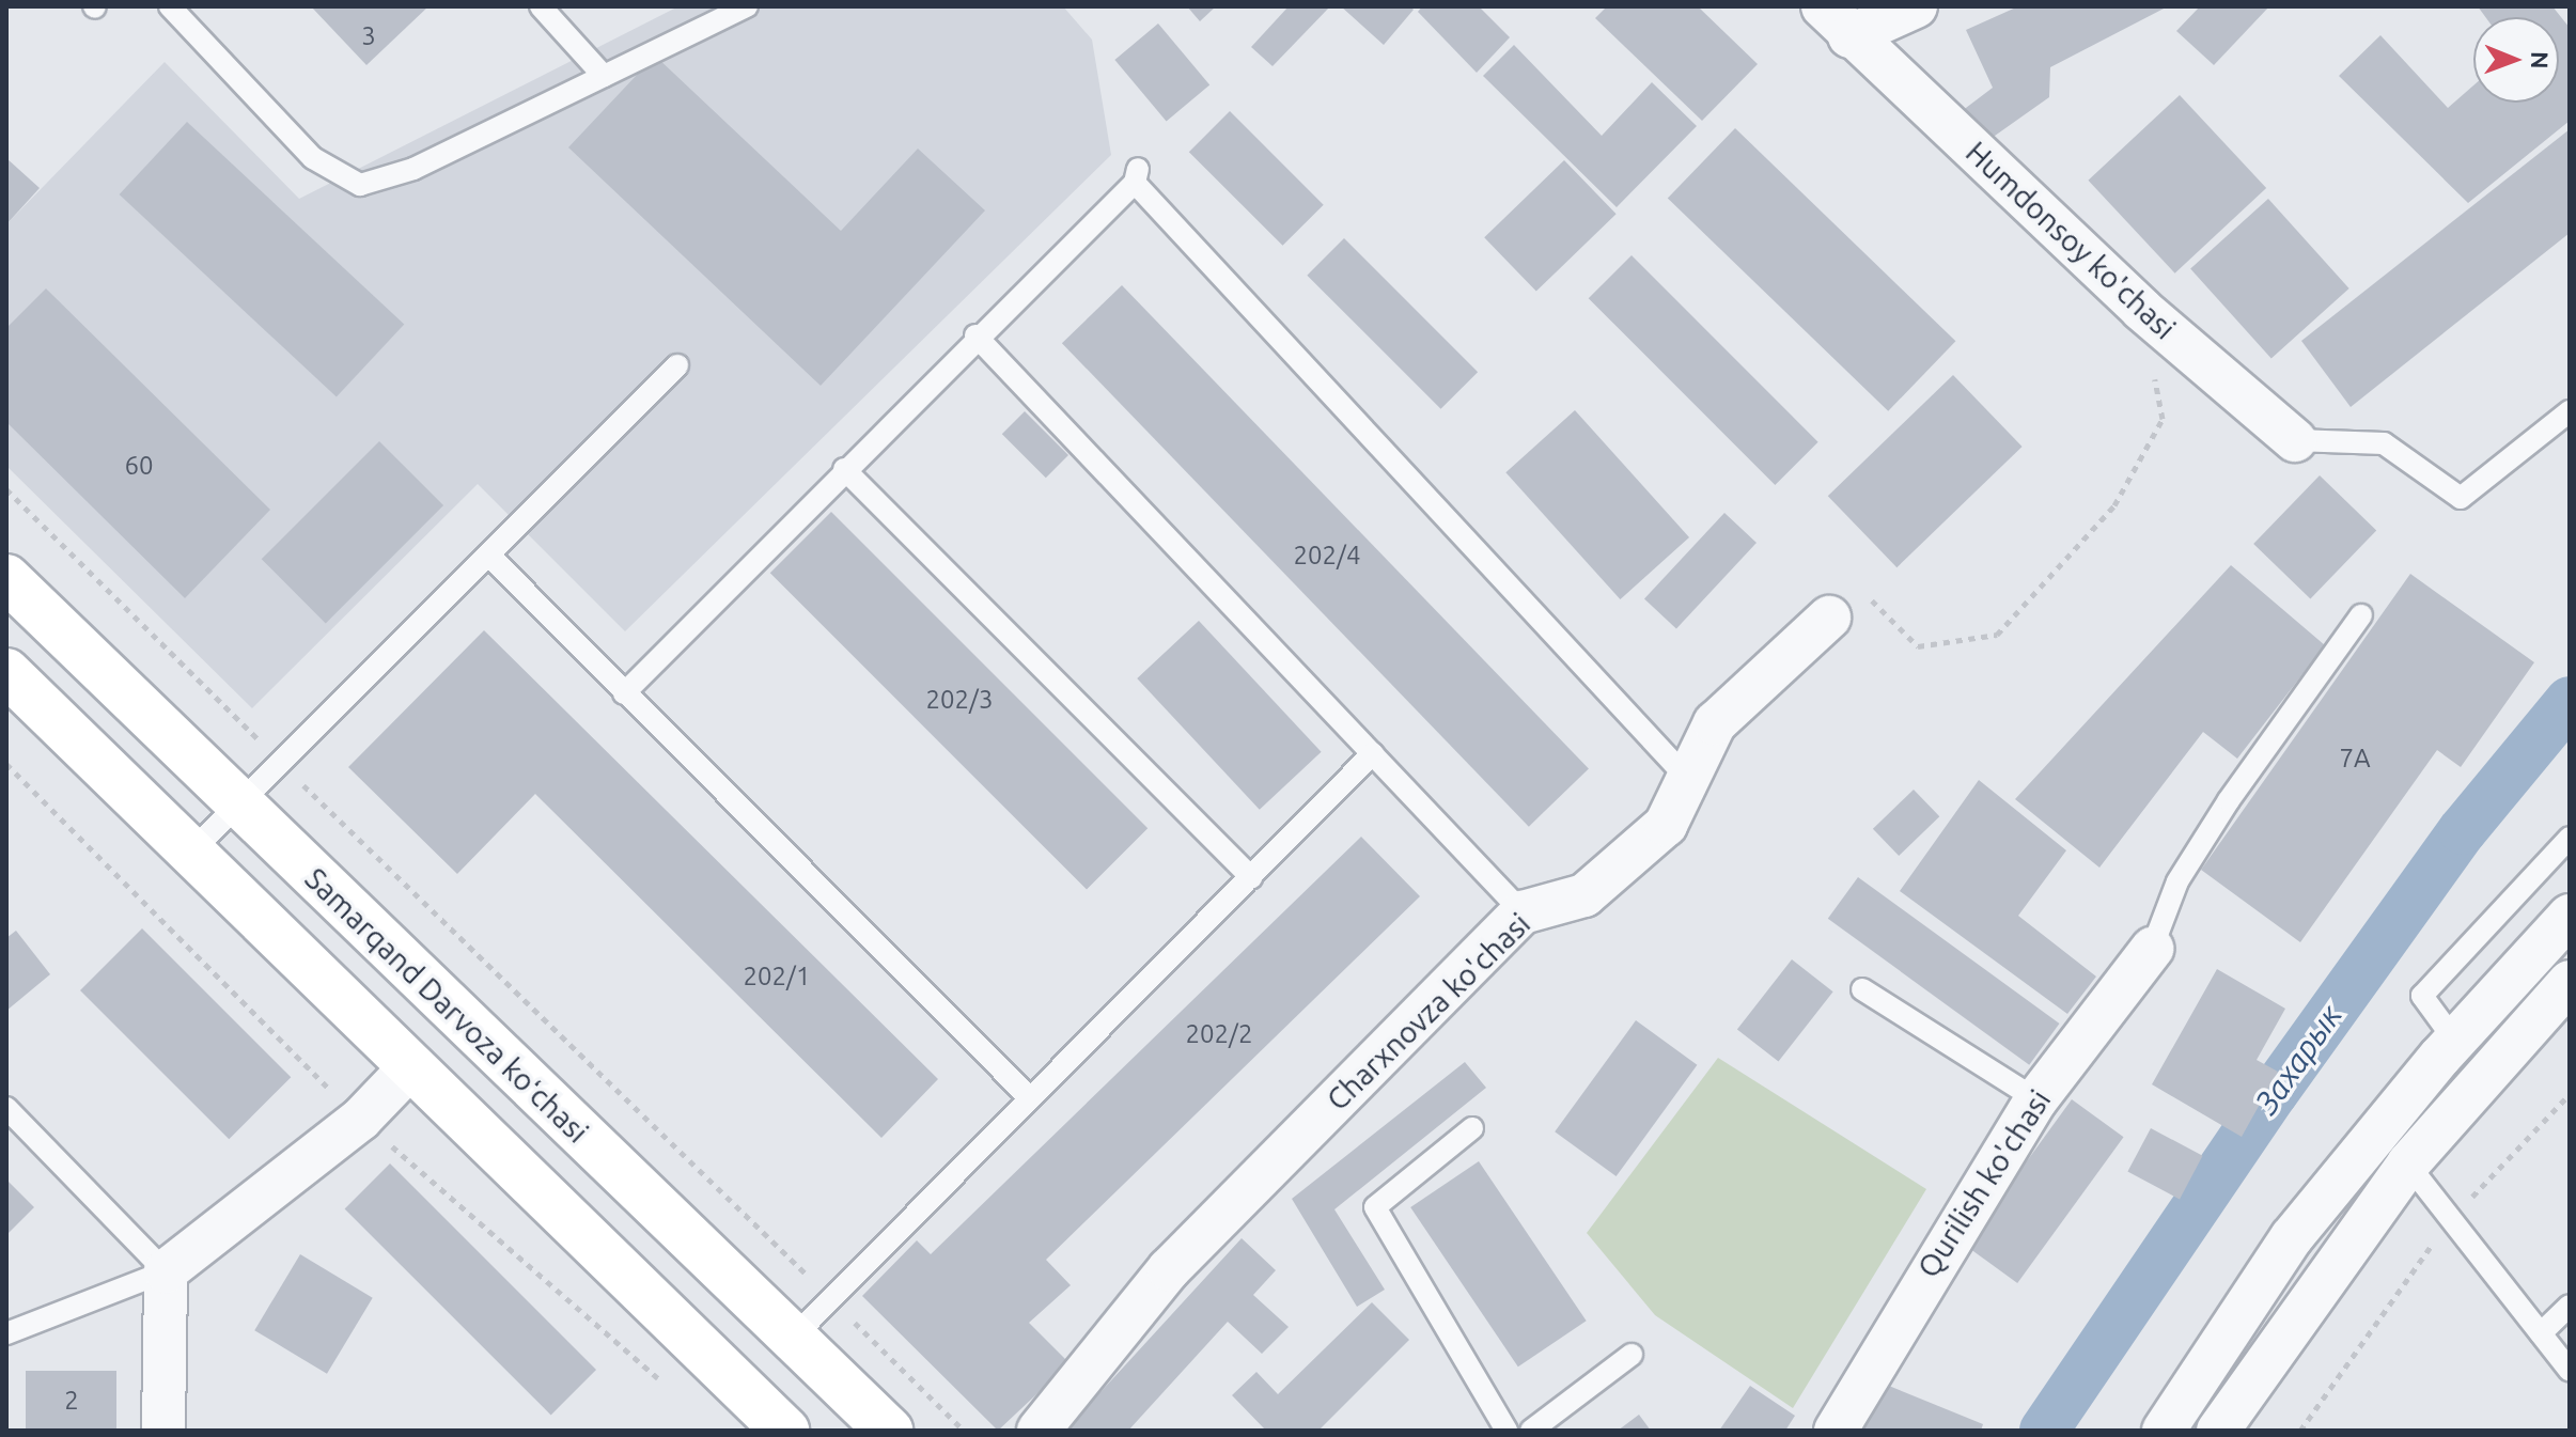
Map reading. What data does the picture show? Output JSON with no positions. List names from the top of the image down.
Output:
{
  "streets": {
    "main road": ["Samarqand Darvoza koʻchasi"],
    "street": ["Humdonsoy ko'chasi", "Charxnovza ko'chasi", "Qurilish ko'chasi"]
  },
  "water": ["Захарык"],
  "house_numbers": [
    "3",
    "60",
    "202/4",
    "202/3",
    "7A",
    "202/1",
    "202/2",
    "2"
  ],
  "north": "right"
}
